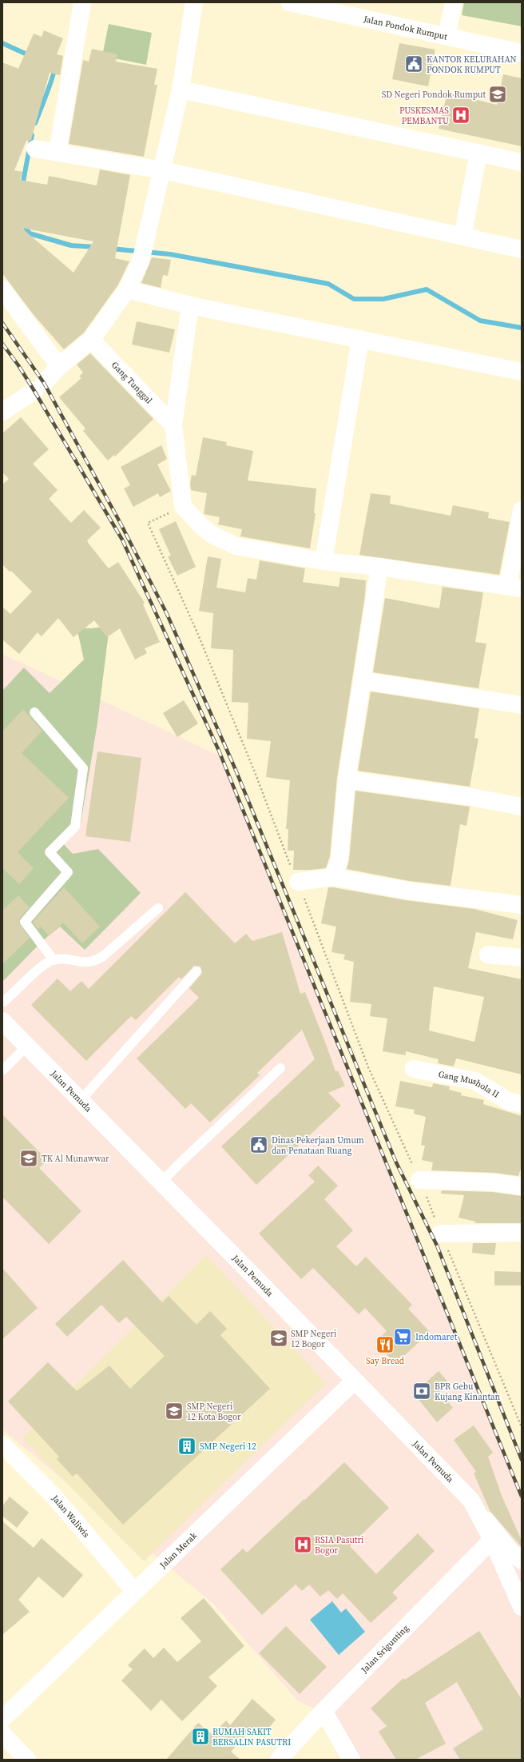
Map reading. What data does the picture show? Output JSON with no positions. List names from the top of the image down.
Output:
{
  "streets": {
    "street": [
      "Jalan Pondok Rumput",
      "Gang Tunggal",
      "Gang Mushola II",
      "Jalan Pemuda",
      "Jalan Waliwis",
      "Jalan Merak",
      "Jalan Srigunting"
    ]
  },
  "crossings": [
    ["Jalan Pemuda", "Jalan Merak"],
    ["Jalan Pemuda", "Jalan Srigunting"],
    ["Jalan Waliwis", "Jalan Merak"]
  ],
  "places": {
    "public building": ["KANTOR KELURAHAN PONDOK RUMPUT", "Dinas Pekerjaan Umum dan Penataan Ruang"],
    "school or university": [
      "SD Negeri Pondok Rumput",
      "TK Al Munawwar",
      "SMP Negeri 12 Bogor",
      "SMP Negeri 12 Kota Bogor"
    ],
    "hospital": ["PUSKESMAS PEMBANTU", "RSIA Pasutri Bogor"],
    "supermarket": ["Indomaret"],
    "restaurant": ["Say Bread"],
    "bank": ["BPR Gebu Kujang Kinantan"],
    "building": ["SMP Negeri 12", "RUMAH SAKIT BERSALIN PASUTRI"]
  }
}
